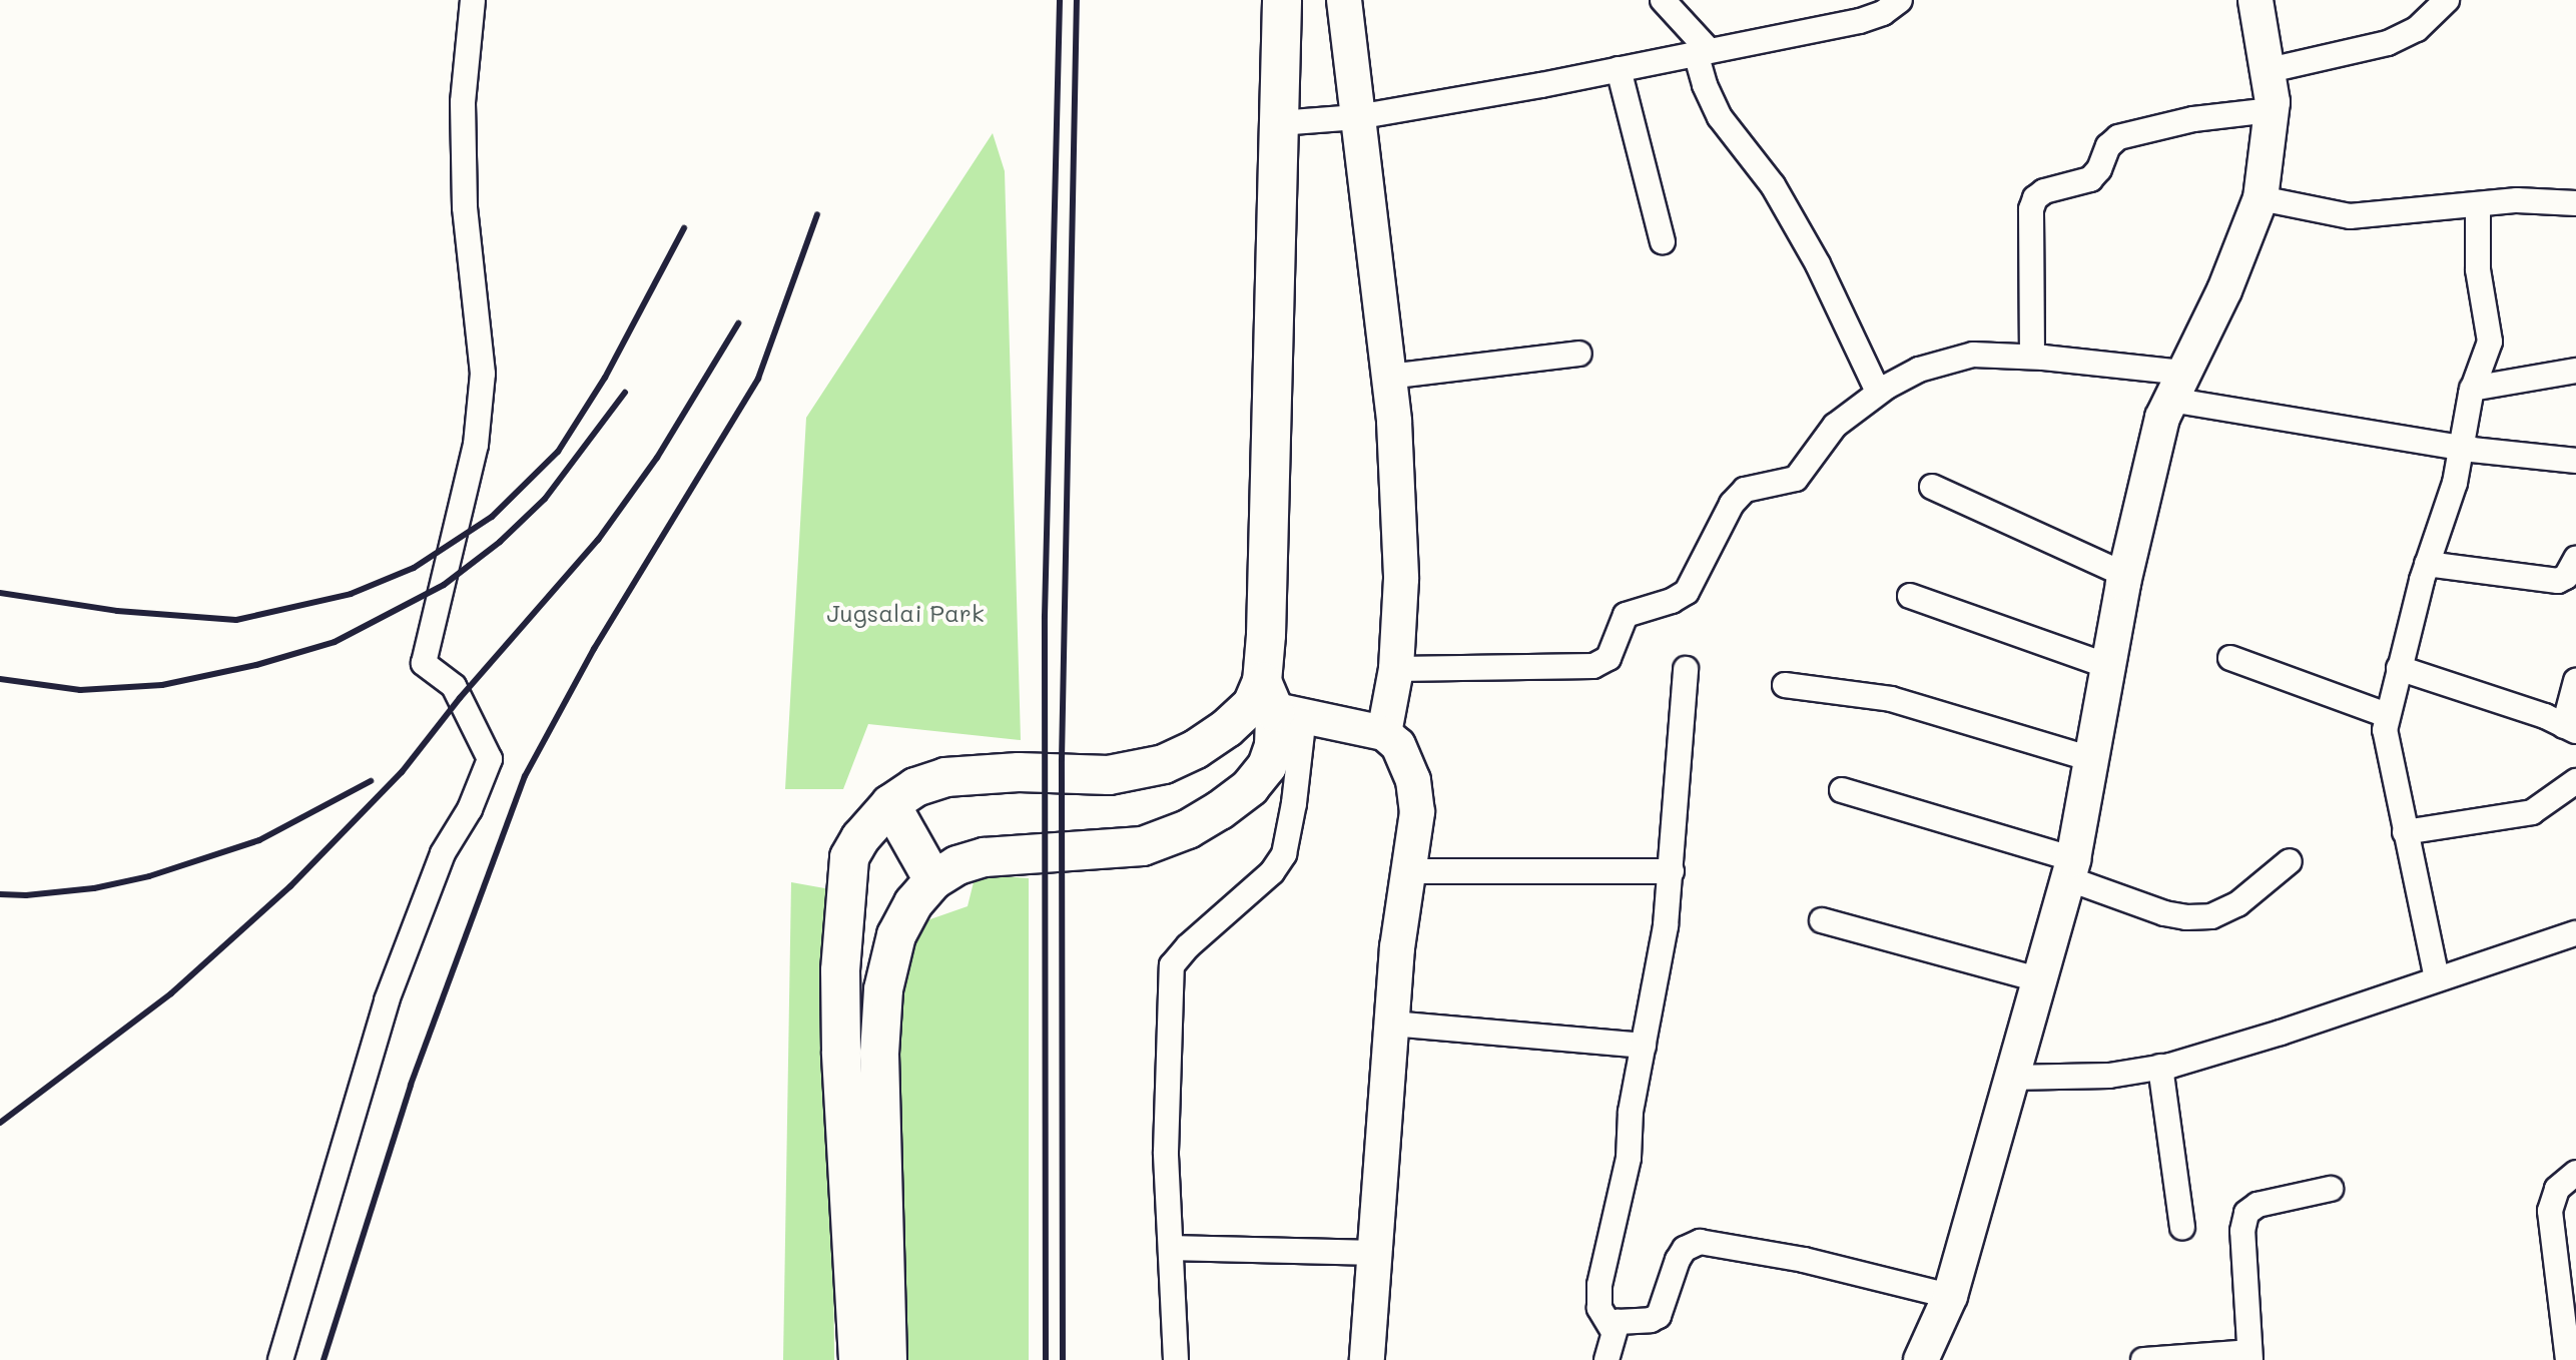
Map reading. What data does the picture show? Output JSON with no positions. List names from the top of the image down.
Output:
{
  "parks": ["Jugsalai Park"]
}
